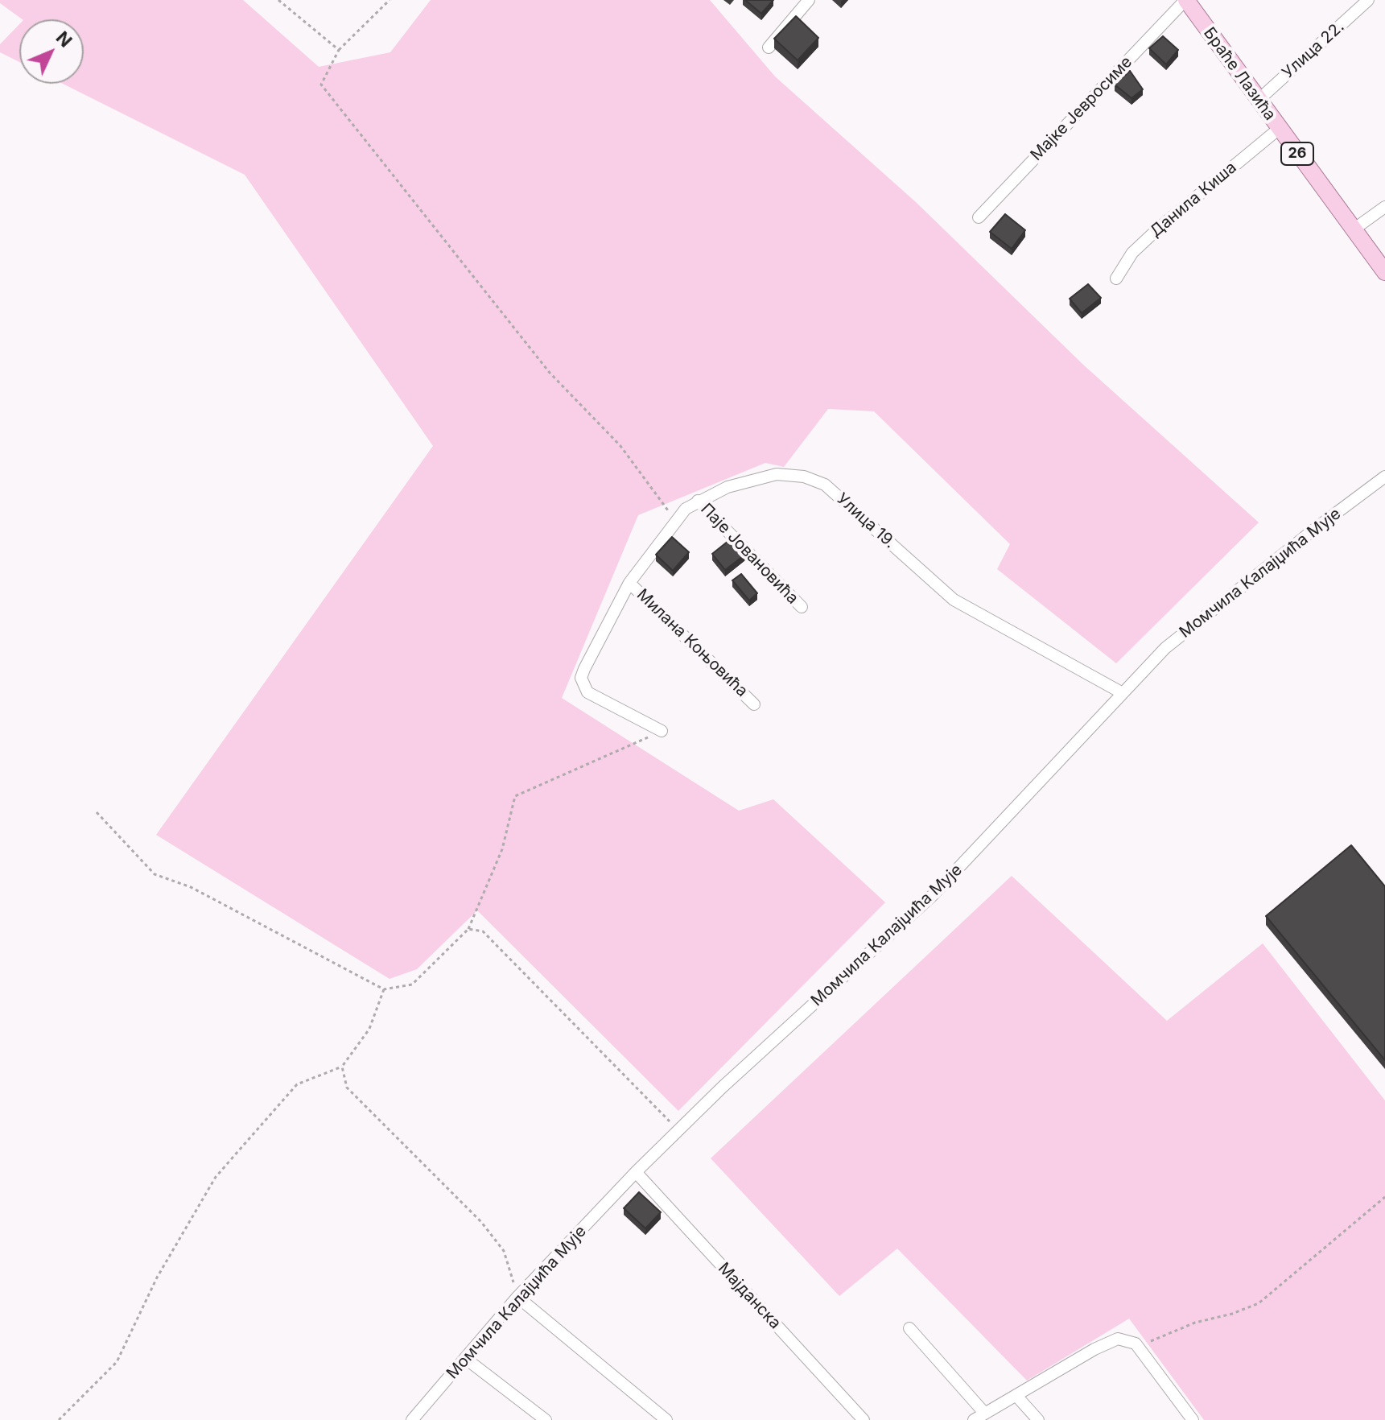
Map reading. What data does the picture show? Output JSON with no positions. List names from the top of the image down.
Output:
{
  "streets": {
    "main road": ["Браће Лазића", "26"],
    "street": [
      "Улица 22.",
      "Мајке Јевросиме",
      "Данила Киша",
      "Улица 19.",
      "Паје Јовановића",
      "Момчила Калајџића Мује",
      "Милана Коњовића",
      "Мајданска"
    ]
  },
  "crossings": [
    ["Улица 22.", "Браће Лазића"],
    ["Браће Лазића", "Мајке Јевросиме"],
    ["Браће Лазића", "Данила Киша"],
    ["Улица 19.", "Паје Јовановића"],
    ["Улица 19.", "Момчила Калајџића Мује"],
    ["Улица 19.", "Милана Коњовића"],
    ["Момчила Калајџића Мује", "Мајданска"]
  ],
  "north": "top right"
}
